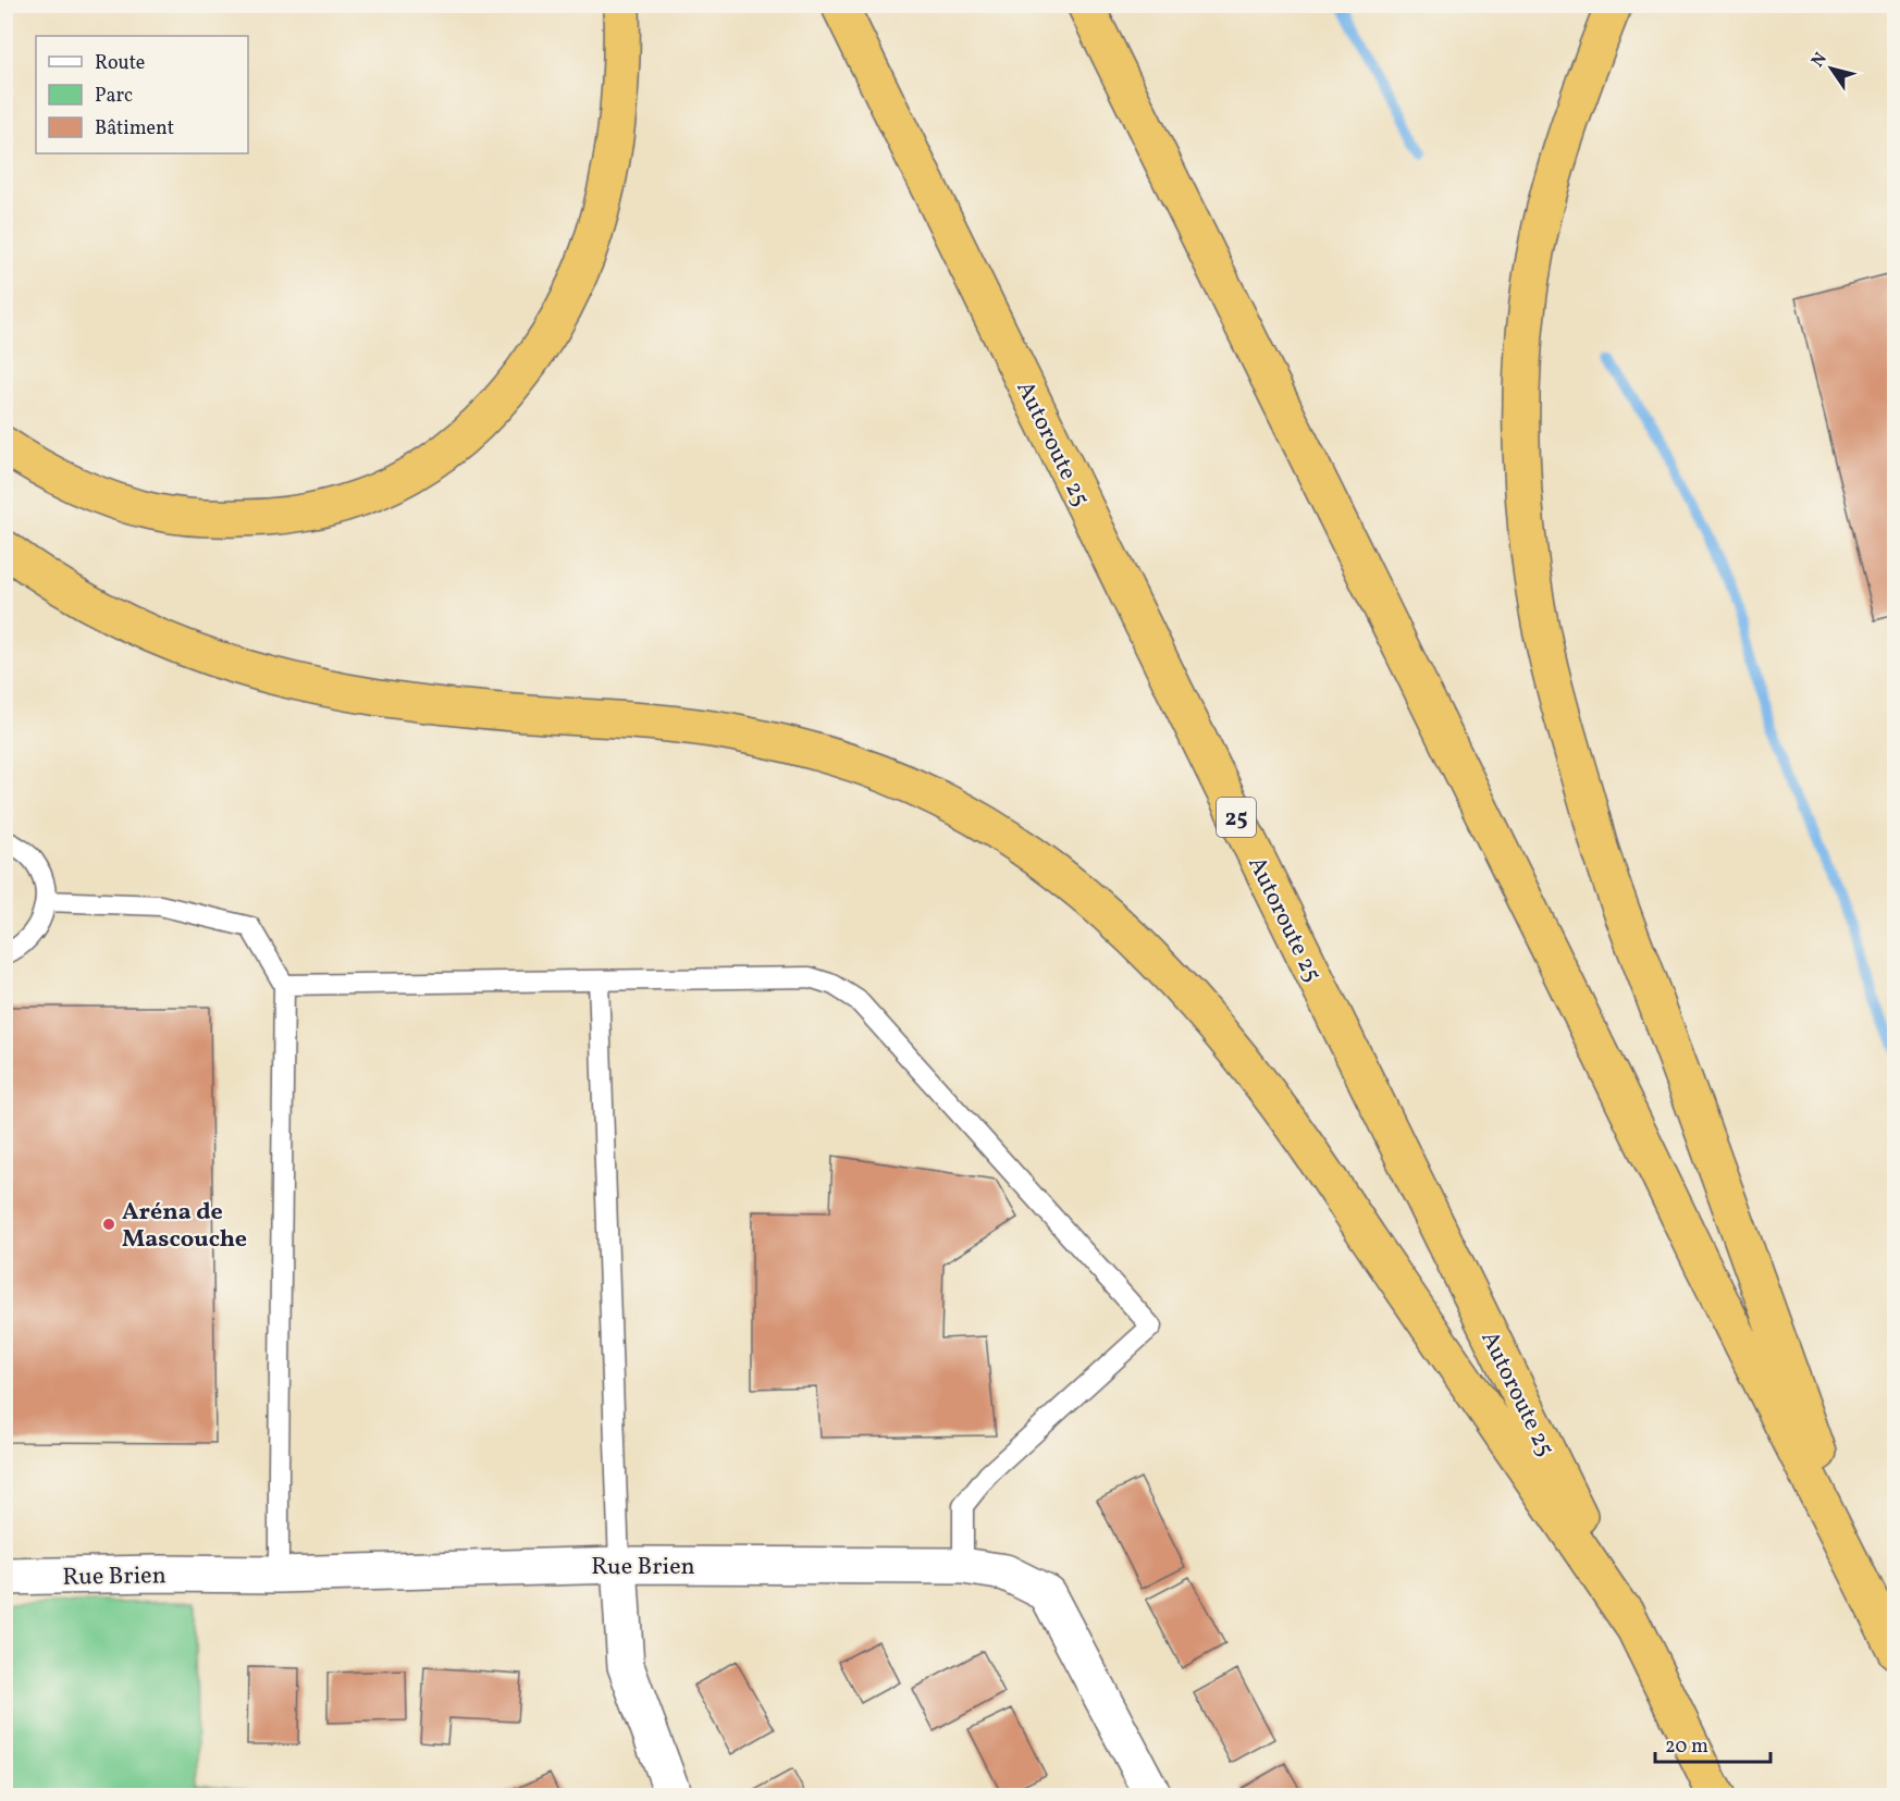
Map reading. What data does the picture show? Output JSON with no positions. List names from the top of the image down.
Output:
{
  "streets": {
    "highway": ["Autoroute 25", "25"],
    "street": ["Rue Brien"]
  },
  "places": ["Aréna de Mascouche"],
  "legend": ["Route", "Parc", "Bâtiment"],
  "scale_bar": "20 m",
  "north": "top left"
}
